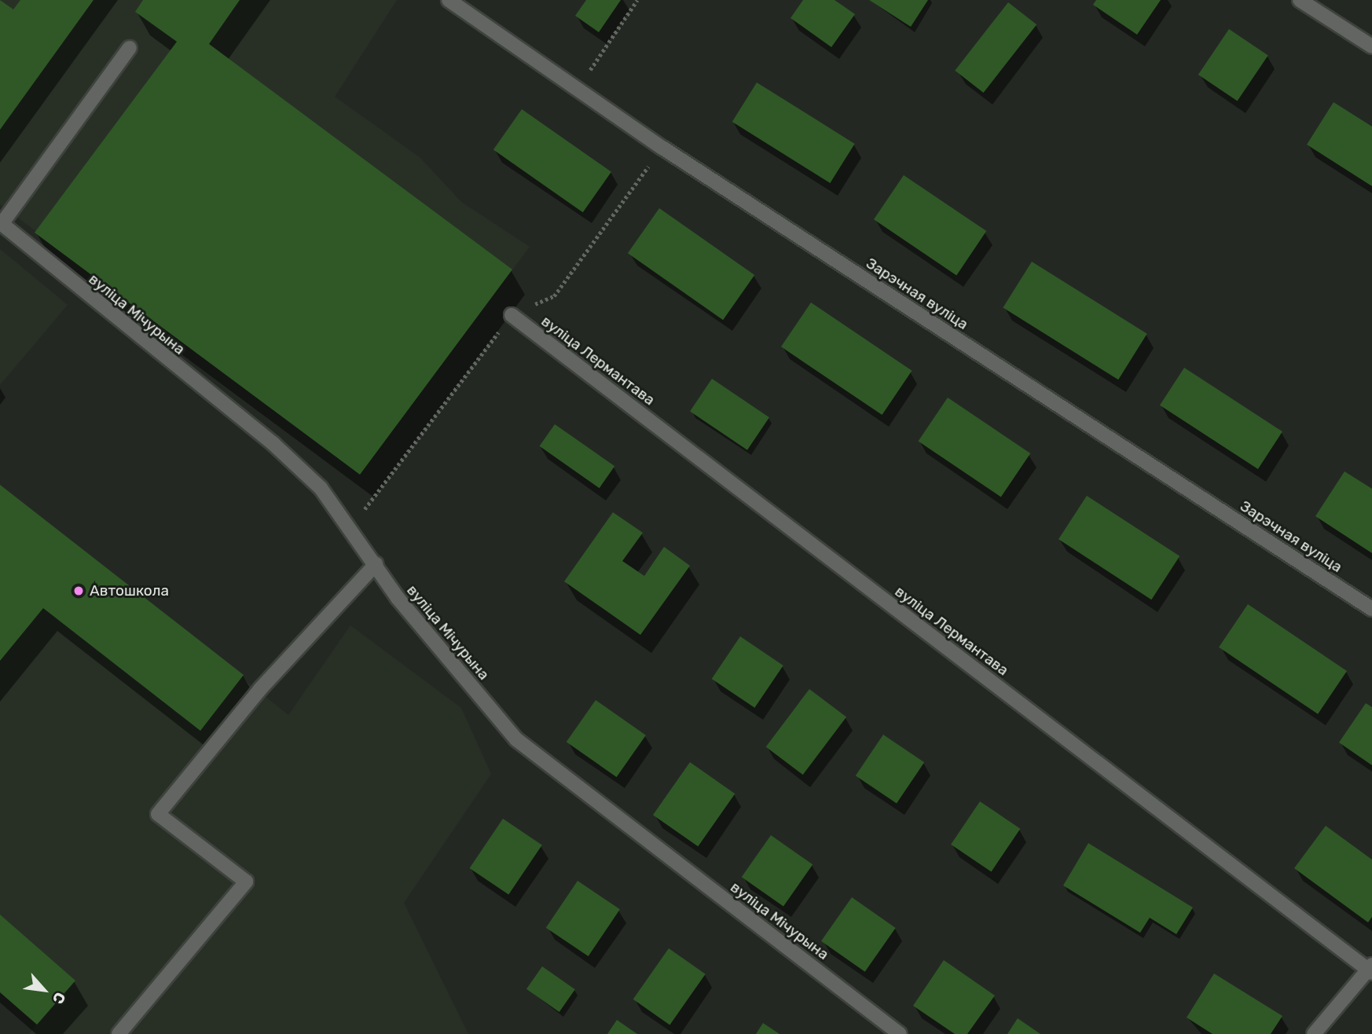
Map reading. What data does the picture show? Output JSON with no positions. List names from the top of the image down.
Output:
{
  "streets": {
    "street": ["Зарэчная вуліца", "вуліца Мічурына", "вуліца Лермантава"]
  },
  "places": ["Автошкола"],
  "north": "bottom right"
}
